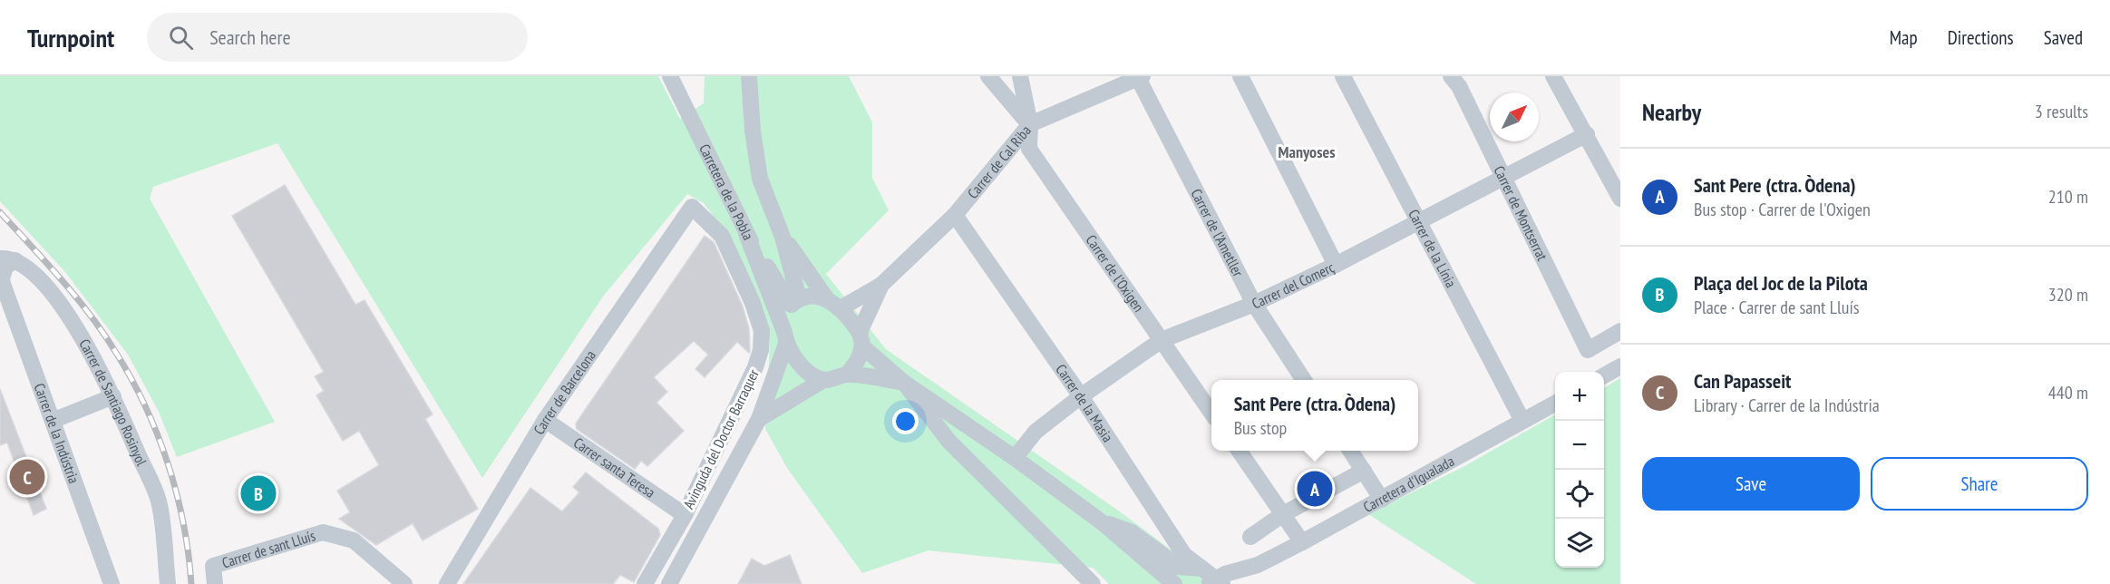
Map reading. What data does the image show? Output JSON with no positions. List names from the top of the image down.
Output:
{
  "streets": {
    "street": [
      "Carrer de Cal Riba",
      "Carretera de la Pobla",
      "Carrer de Montserrat",
      "Carrer de l'Ametller",
      "Carrer de la Línia",
      "Carrer de l'Oxigen",
      "Carrer del Comerç",
      "Carrer de Barcelona",
      "Carrer de Santiago Rosinyol",
      "Carrer de la Masia",
      "Carrer de la Indústria",
      "Avinguda del Doctor Barraquer",
      "Carrer santa Teresa",
      "Carretera d'Igualada",
      "Carrer de sant Lluís"
    ]
  },
  "crossings": [
    ["Carrer de Cal Riba", "Carretera de la Pobla"],
    ["Carrer de Cal Riba", "Carrer de l'Ametller"],
    ["Carrer de Cal Riba", "Carrer de l'Oxigen"],
    ["Carrer de Cal Riba", "Carrer de la Masia"],
    ["Carrer de Montserrat", "Carrer del Comerç"],
    ["Carrer de l'Ametller", "Carrer del Comerç"],
    ["Carrer de la Línia", "Carrer del Comerç"],
    ["Carrer de la Línia", "Carretera d'Igualada"],
    ["Carrer de l'Oxigen", "Carrer del Comerç"],
    ["Carrer del Comerç", "Carrer de la Masia"],
    ["Carrer de Barcelona", "Avinguda del Doctor Barraquer"],
    ["Carrer de Barcelona", "Carrer santa Teresa"],
    ["Carrer de Santiago Rosinyol", "Carrer de la Indústria"],
    ["Carrer de la Masia", "Carretera d'Igualada"],
    ["Avinguda del Doctor Barraquer", "Carrer santa Teresa"]
  ],
  "districts": ["Manyoses"],
  "north": "top right",
  "page": {
    "header": "Turnpoint",
    "search": "Search here",
    "nav": ["Map", "Directions", "Saved"],
    "heading": ["Nearby", "3 results"],
    "list": [
      {
        "mark": "A",
        "name": "Sant Pere (ctra. Òdena)",
        "note": "Bus stop · Carrer de l'Oxigen",
        "value": "210 m"
      },
      {
        "mark": "B",
        "name": "Plaça del Joc de la Pilota",
        "note": "Place · Carrer de sant Lluís",
        "value": "320 m"
      },
      {
        "mark": "C",
        "name": "Can Papasseit",
        "note": "Library · Carrer de la Indústria",
        "value": "440 m"
      }
    ],
    "map_buttons": ["+", "−"],
    "popup": ["Sant Pere (ctra. Òdena)", "Bus stop"],
    "buttons": ["Save", "Share"],
    "pins": ["C", "A", "B"]
  }
}
